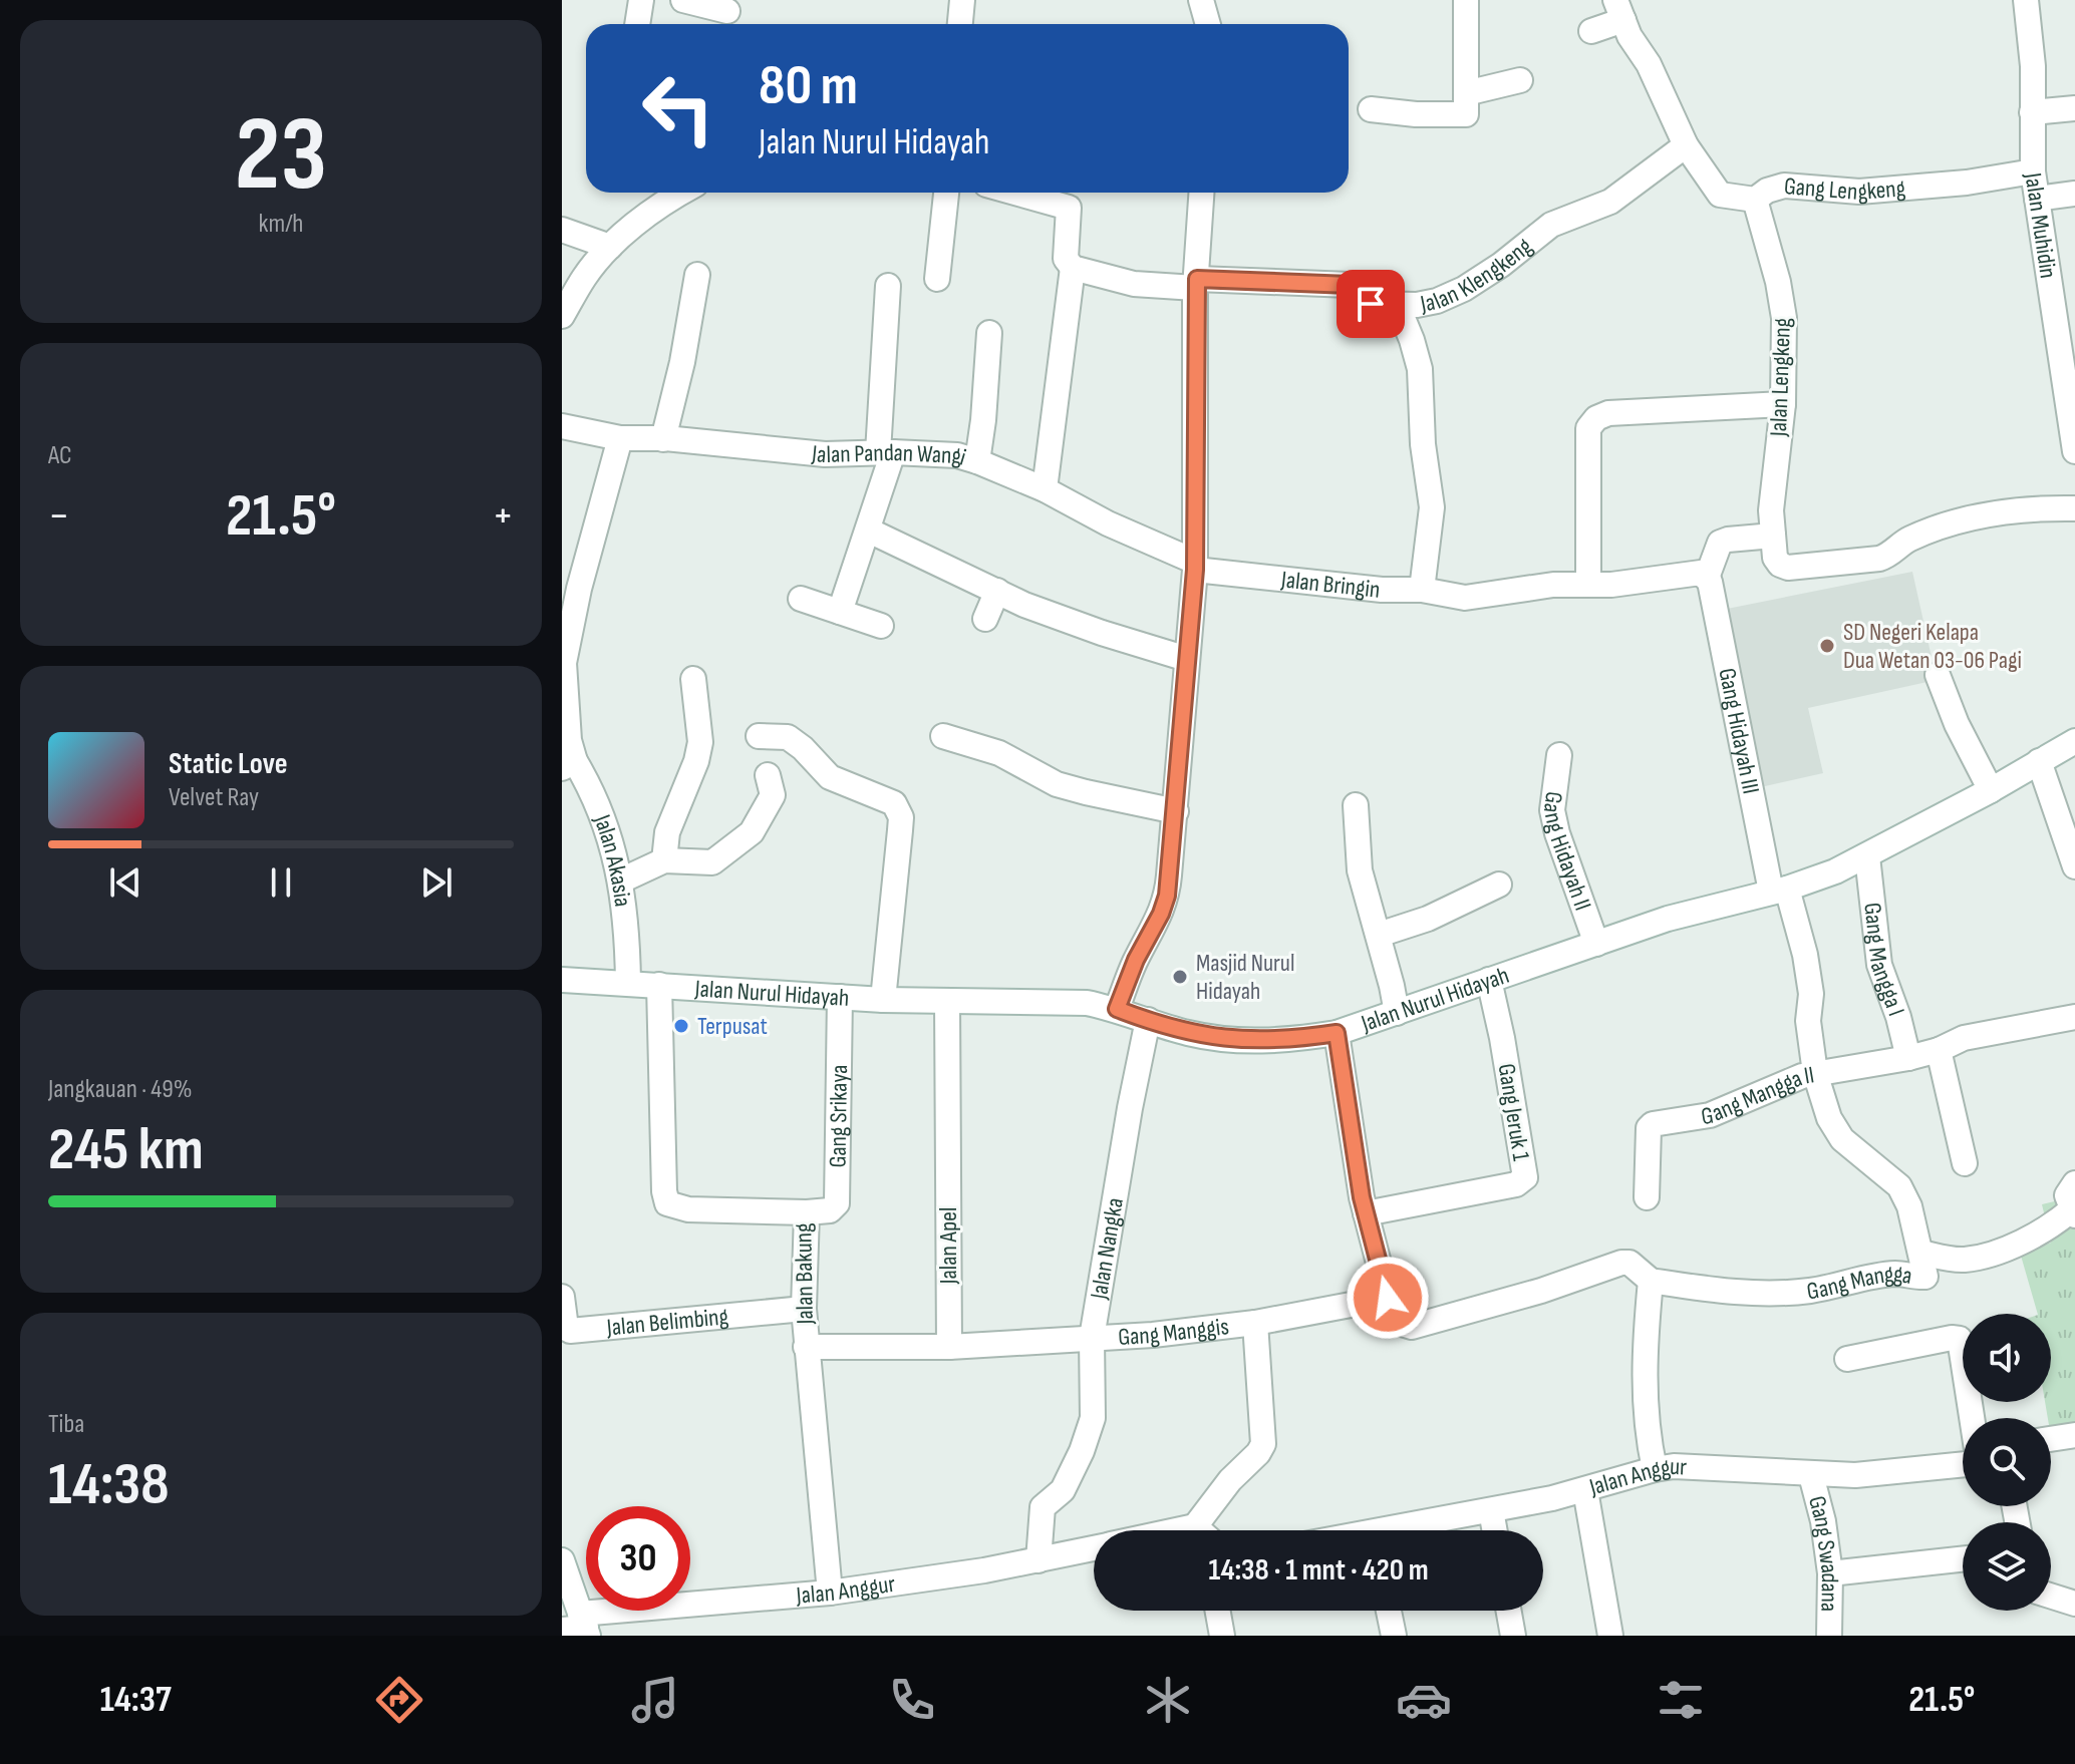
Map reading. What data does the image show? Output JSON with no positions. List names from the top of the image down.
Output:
{
  "streets": {
    "street": [
      "Gang Lengkeng",
      "Jalan Muhidin",
      "Jalan Klengkeng",
      "Jalan Lengkeng",
      "Jalan Pandan Wangi",
      "Jalan Bringin",
      "Gang Hidayah III",
      "Gang Hidayah II",
      "Jalan Akasia",
      "Gang Mangga I",
      "Jalan Nurul Hidayah",
      "Gang Mangga II",
      "Gang Jeruk 1",
      "Gang Srikaya",
      "Jalan Apel",
      "Jalan Nangka",
      "Jalan Bakung",
      "Gang Mangga",
      "Jalan Belimbing",
      "Gang Manggis",
      "Jalan Anggur",
      "Gang Swadana"
    ]
  },
  "crossings": [
    ["Gang Lengkeng", "Jalan Muhidin"],
    ["Gang Lengkeng", "Jalan Klengkeng"],
    ["Gang Lengkeng", "Jalan Lengkeng"],
    ["Jalan Pandan Wangi", "Jalan Bringin"],
    ["Jalan Bringin", "Gang Hidayah III"],
    ["Gang Hidayah III", "Jalan Nurul Hidayah"],
    ["Gang Hidayah III", "Gang Mangga"],
    ["Gang Hidayah II", "Jalan Nurul Hidayah"],
    ["Jalan Akasia", "Jalan Nurul Hidayah"],
    ["Gang Mangga I", "Jalan Nurul Hidayah"],
    ["Gang Mangga I", "Gang Mangga II"],
    ["Jalan Nurul Hidayah", "Gang Jeruk 1"],
    ["Jalan Nurul Hidayah", "Gang Srikaya"],
    ["Jalan Nurul Hidayah", "Jalan Apel"],
    ["Jalan Nurul Hidayah", "Jalan Nangka"],
    ["Jalan Nurul Hidayah", "Jalan Bakung"],
    ["Jalan Nurul Hidayah", "Gang Mangga"],
    ["Gang Mangga II", "Gang Mangga"],
    ["Gang Srikaya", "Jalan Bakung"],
    ["Jalan Nangka", "Gang Manggis"],
    ["Jalan Nangka", "Jalan Anggur"],
    ["Jalan Bakung", "Jalan Belimbing"],
    ["Jalan Bakung", "Jalan Anggur"],
    ["Jalan Anggur", "Gang Swadana"]
  ],
  "places": ["SD Negeri Kelapa Dua Wetan 03-06 Pagi", "Masjid Nurul Hidayah", "Terpusat"],
  "page": {
    "tile": [
      ["23", "km/h"],
      "AC",
      ["Jangkauan · 49%", "245 km"],
      ["Tiba", "14:38"]
    ],
    "turn": ["80 m", "Jalan Nurul Hidayah"],
    "heat": ["−", "21.5°", "+"],
    "song": ["Static Love", "Velvet Ray"],
    "limit": "30",
    "trip": "14:38 · 1 mnt · 420 m",
    "tabs": ["14:37", "21.5°"]
  }
}
